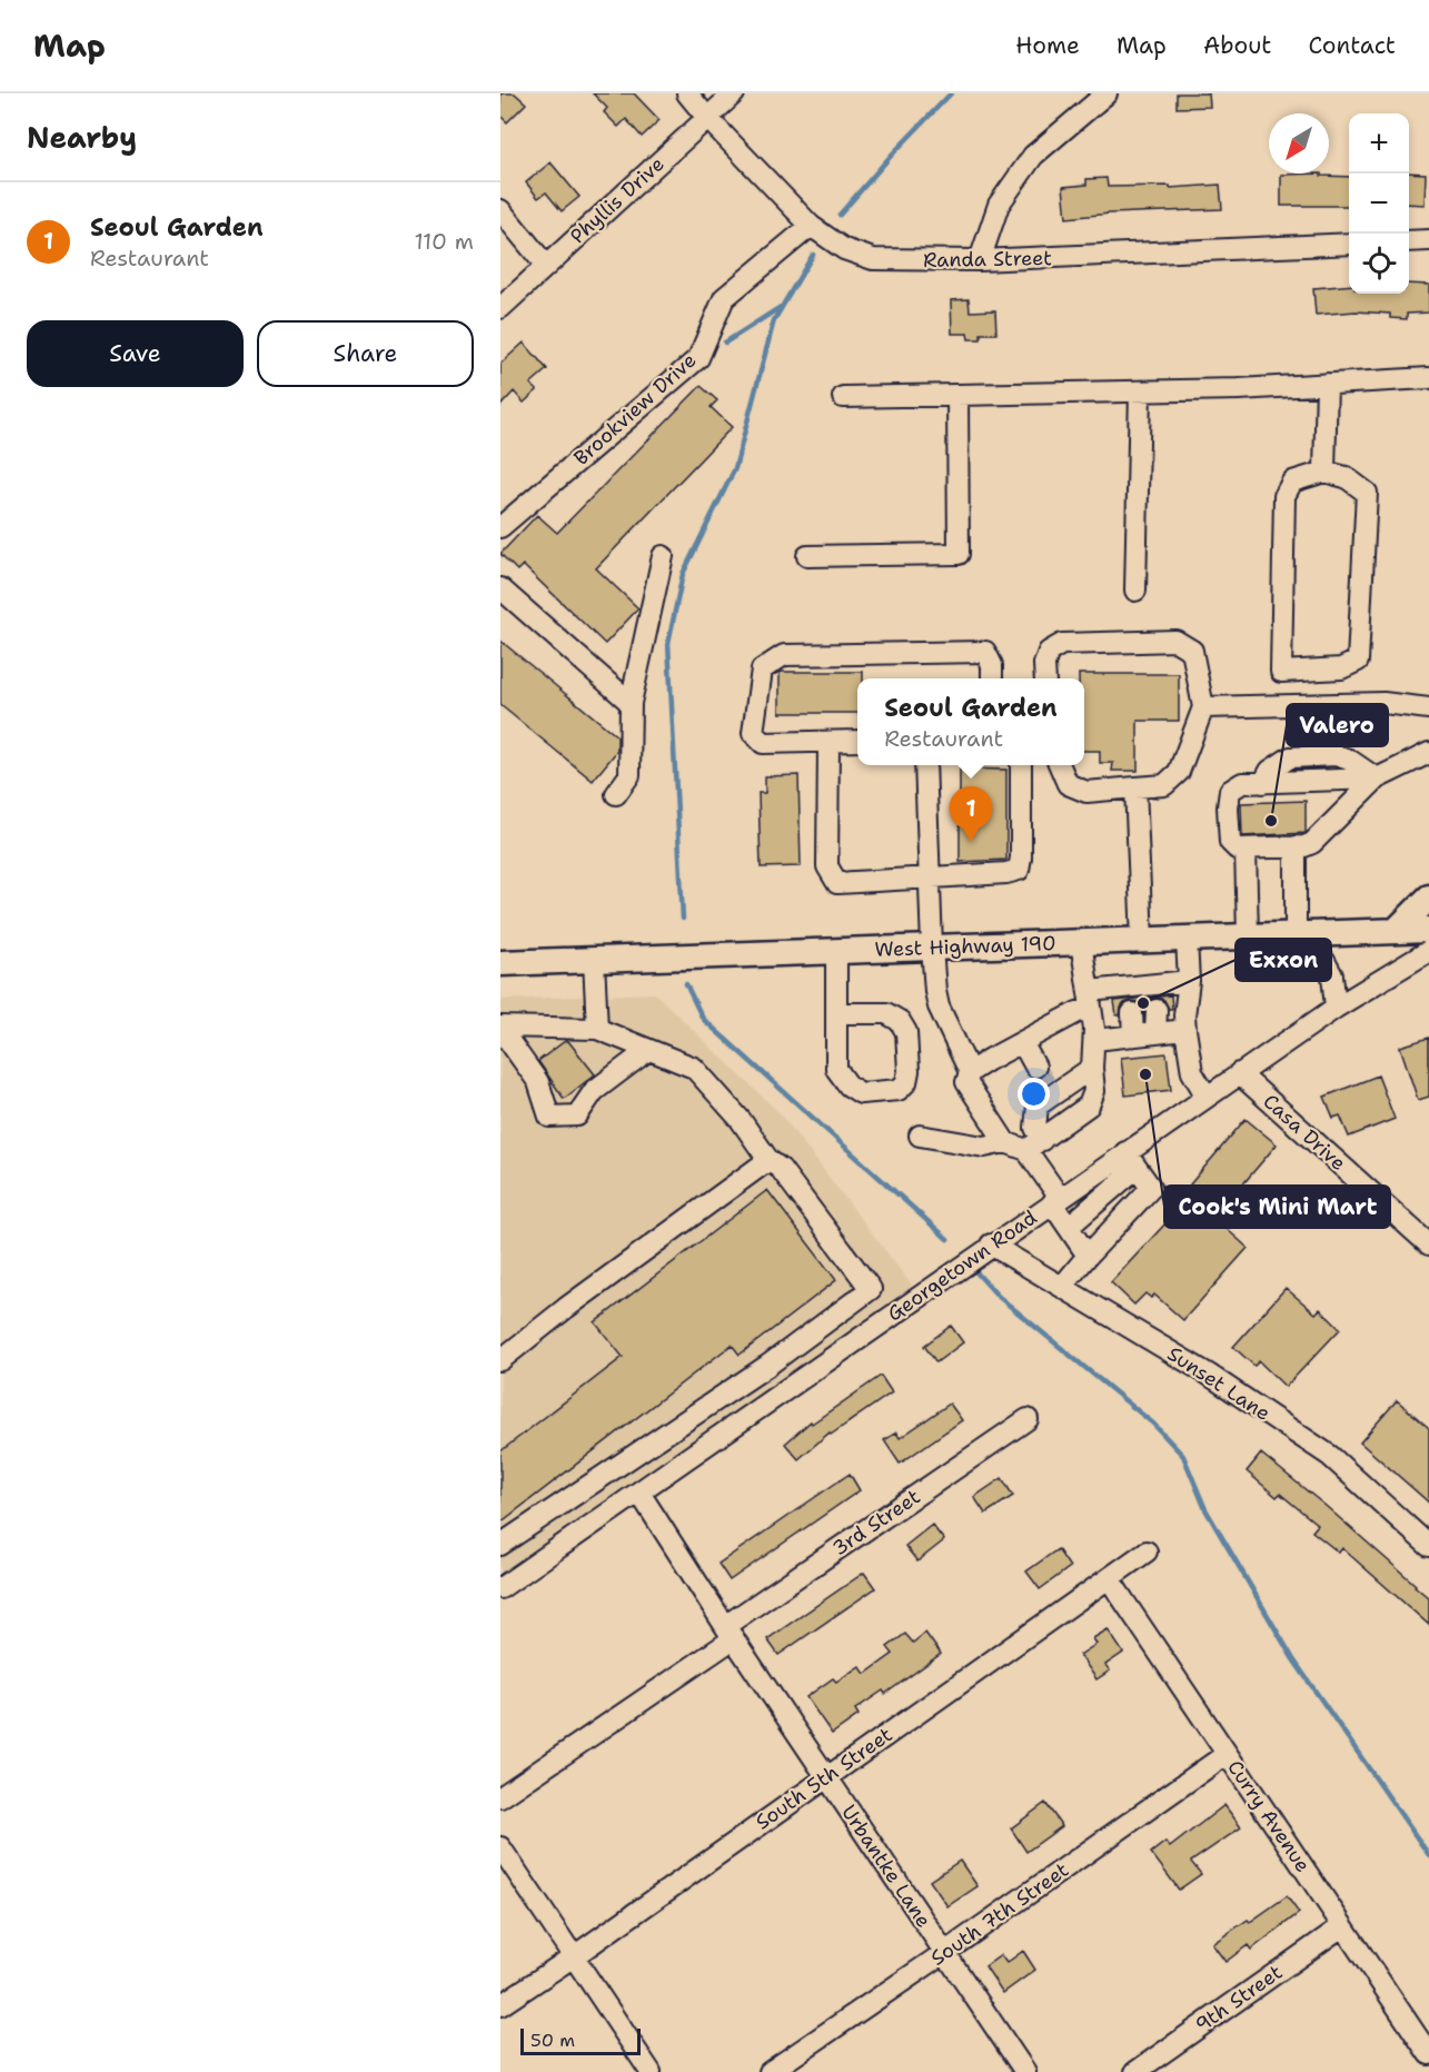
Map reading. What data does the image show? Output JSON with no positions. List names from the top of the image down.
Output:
{
  "streets": {
    "main road": ["West Highway 190"],
    "street": [
      "Phyllis Drive",
      "Randa Street",
      "Brookview Drive",
      "Casa Drive",
      "Georgetown Road",
      "Sunset Lane",
      "3rd Street",
      "South 5th Street",
      "Curry Avenue",
      "Urbantke Lane",
      "South 7th Street",
      "9th Street"
    ]
  },
  "crossings": [
    ["Phyllis Drive", "Randa Street"],
    ["Randa Street", "Brookview Drive"],
    ["Casa Drive", "Georgetown Road"],
    ["Georgetown Road", "Sunset Lane"],
    ["Georgetown Road", "Urbantke Lane"],
    ["3rd Street", "Urbantke Lane"],
    ["South 5th Street", "Curry Avenue"],
    ["South 5th Street", "Urbantke Lane"],
    ["Curry Avenue", "South 7th Street"],
    ["Curry Avenue", "9th Street"],
    ["Urbantke Lane", "South 7th Street"]
  ],
  "places": ["Valero", "Exxon", "Cook's Mini Mart"],
  "scale_bar": "50 m",
  "north": "bottom left",
  "page": {
    "header": "Map",
    "nav": [
      "Home",
      "Map",
      "About",
      "Contact"
    ],
    "heading": "Nearby",
    "map_buttons": ["+", "−"],
    "list": [
      {
        "mark": "1",
        "name": "Seoul Garden",
        "note": "Restaurant",
        "value": "110 m"
      }
    ],
    "buttons": ["Save", "Share"],
    "popup": ["Seoul Garden", "Restaurant"],
    "pins": "1",
    "scale": "50 m"
  }
}
